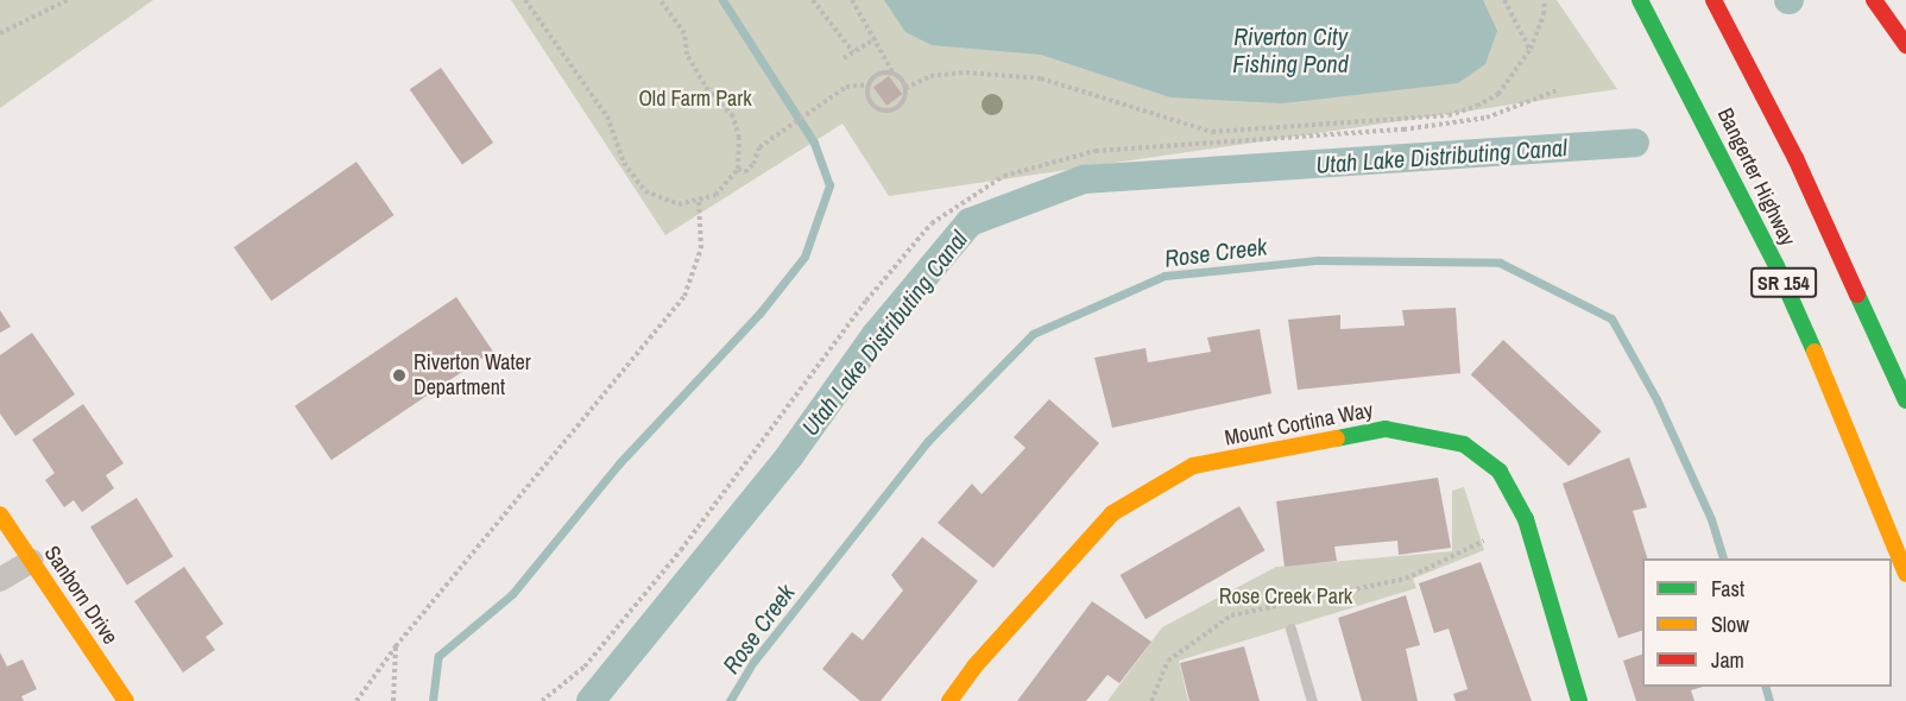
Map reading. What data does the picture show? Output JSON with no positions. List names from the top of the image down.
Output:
{
  "streets": {
    "main road": [
      "Bangerter Highway",
      "SR 154",
      "Mount Cortina Way",
      "Sanborn Drive"
    ]
  },
  "water": ["Riverton City Fishing Pond", "Utah Lake Distributing Canal", "Rose Creek"],
  "parks": ["Old Farm Park", "Rose Creek Park"],
  "places": ["Riverton Water Department"],
  "legend": ["Fast", "Slow", "Jam"]
}
